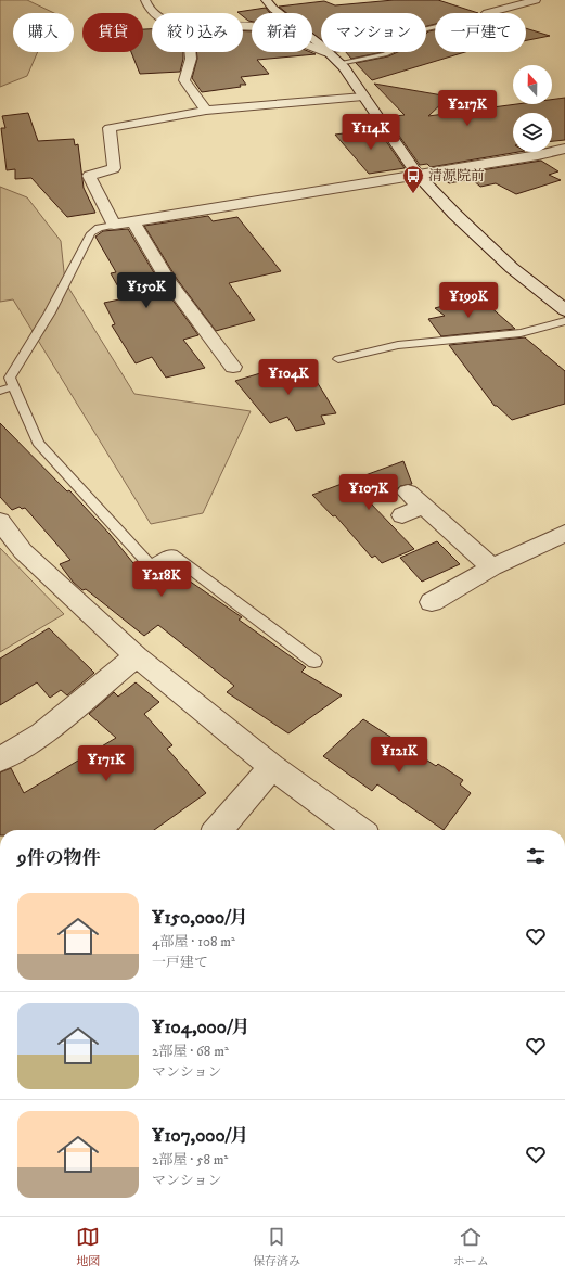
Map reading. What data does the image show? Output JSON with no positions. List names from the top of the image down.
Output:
{
  "places": {
    "bus stop": ["清源院前"]
  },
  "north": "top",
  "page": {
    "chip": [
      "購入",
      "賃貸",
      "絞り込み",
      "新着",
      "マンション",
      "一戸建て"
    ],
    "price": [
      "¥217K",
      "¥114K",
      "¥150K",
      "¥199K",
      "¥104K",
      "¥107K",
      "¥218K",
      "¥121K",
      "¥171K"
    ],
    "heading": "9件の物件",
    "list": [
      {
        "name": "¥150,000/月",
        "note": "4部屋 · 108 m² · 一戸建て"
      },
      {
        "name": "¥104,000/月",
        "note": "2部屋 · 68 m² · マンション"
      },
      {
        "name": "¥107,000/月",
        "note": "2部屋 · 58 m² · マンション"
      }
    ],
    "tabs": ["地図", "保存済み", "ホーム"]
  }
}
